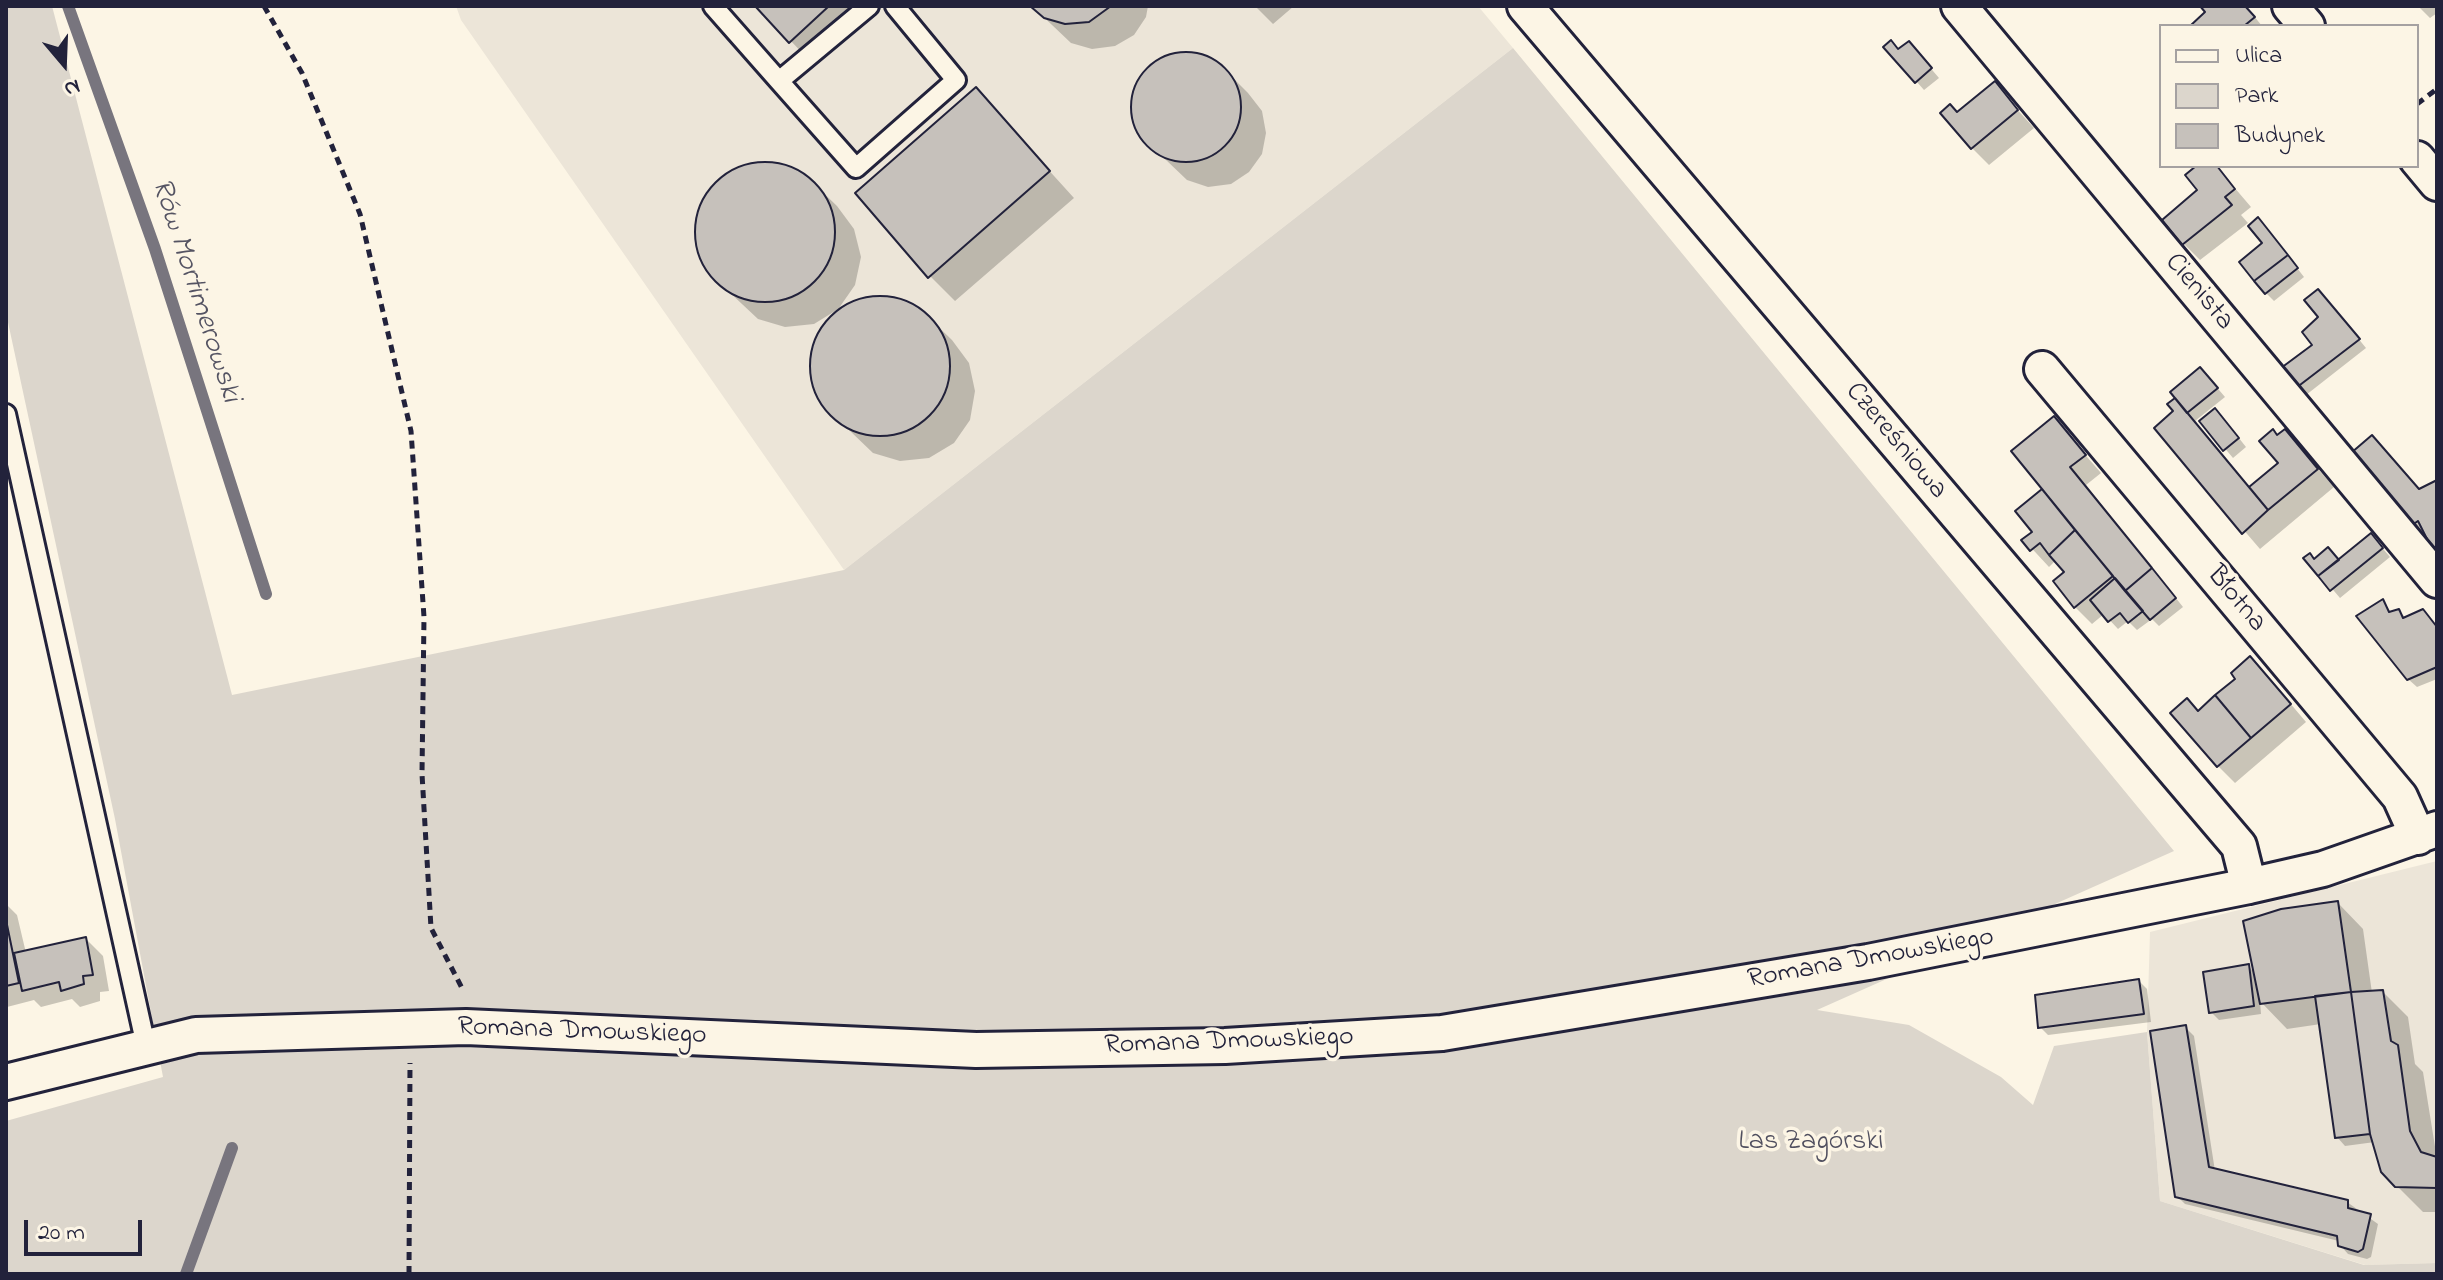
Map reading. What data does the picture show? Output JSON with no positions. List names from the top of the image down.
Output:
{
  "streets": {
    "street": [
      "Cienista",
      "Czereśniowa",
      "Błotna",
      "Romana Dmowskiego"
    ]
  },
  "crossings": [
    ["Czereśniowa", "Romana Dmowskiego"],
    ["Błotna", "Romana Dmowskiego"]
  ],
  "water": ["Rów Mortimerowski"],
  "parks": ["Las Zagórski"],
  "legend": ["Ulica", "Park", "Budynek"],
  "scale_bar": "20 m",
  "north": "bottom"
}
